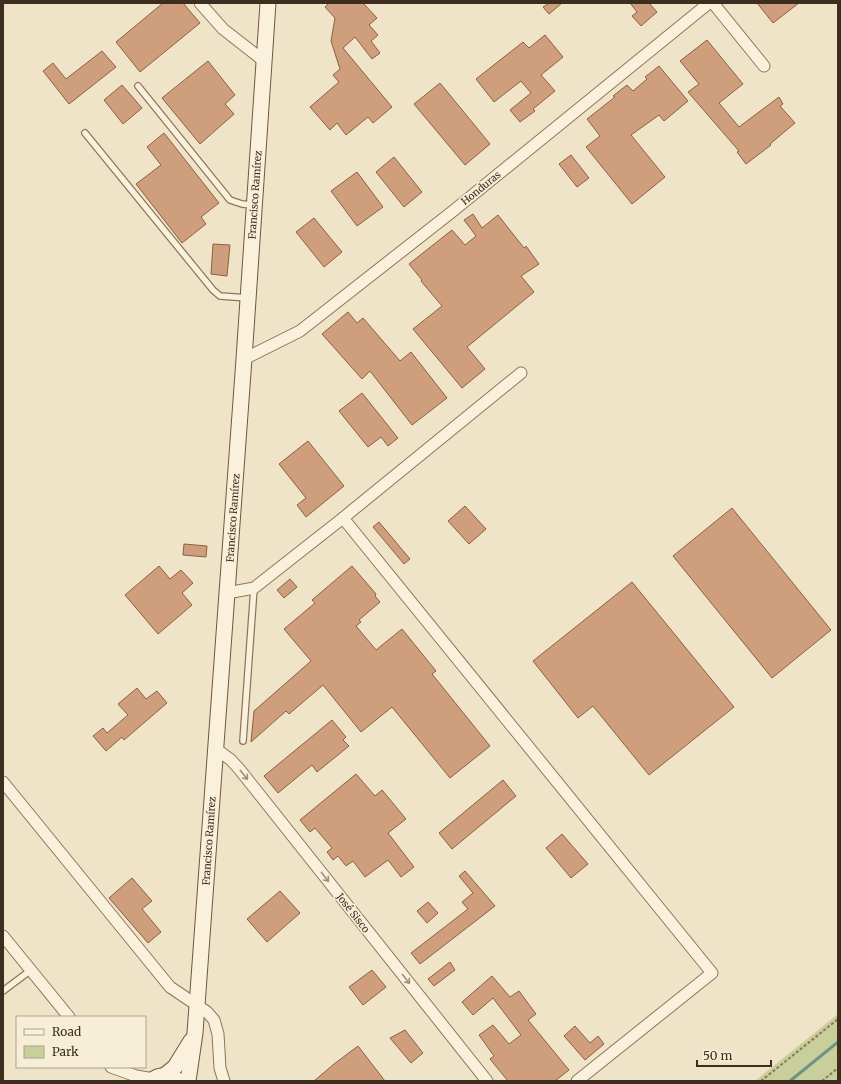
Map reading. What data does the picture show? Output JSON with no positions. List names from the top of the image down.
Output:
{
  "streets": {
    "street": ["Honduras", "Francisco Ramírez", "José Sisco"]
  },
  "crossings": [
    ["Honduras", "Francisco Ramírez"],
    ["Francisco Ramírez", "José Sisco"]
  ],
  "one_way": ["José Sisco"],
  "legend": ["Road", "Park"],
  "scale_bar": "50 m"
}
